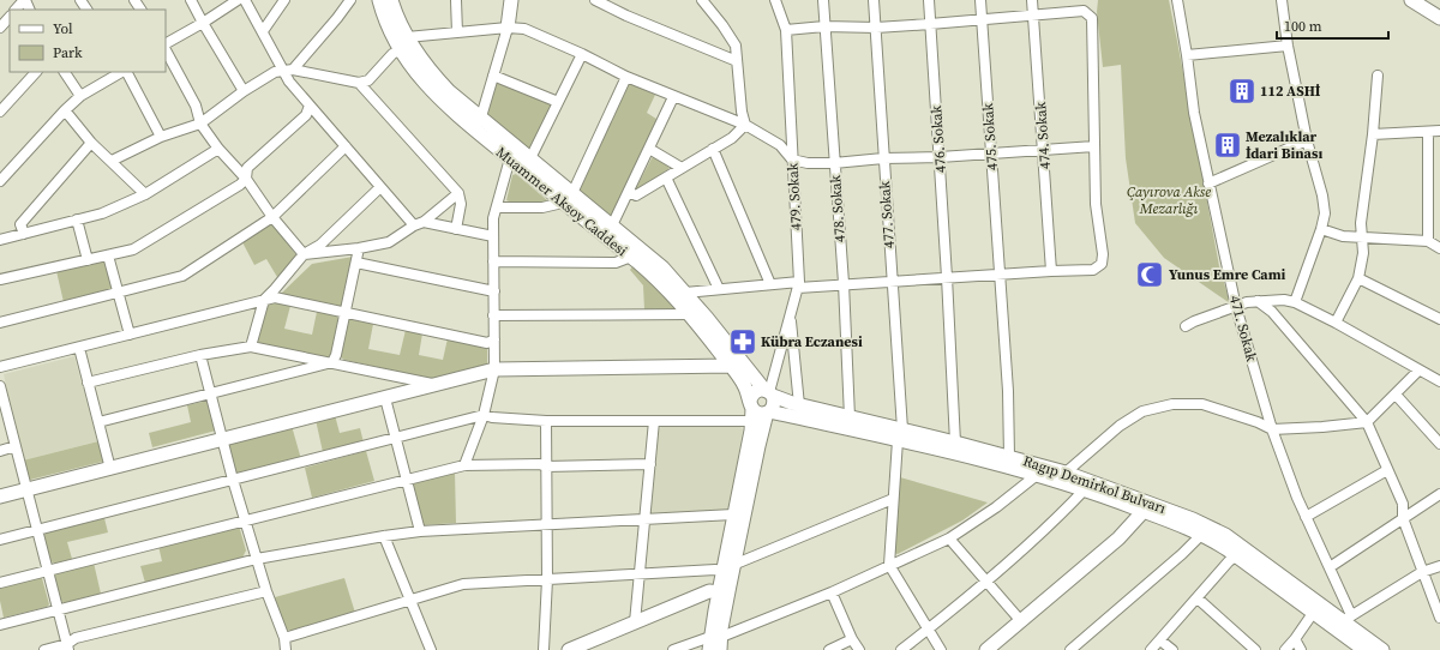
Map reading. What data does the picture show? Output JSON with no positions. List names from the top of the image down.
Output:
{
  "streets": {
    "main road": ["Muammer Aksoy Caddesi", "Ragıp Demirkol Bulvarı"],
    "street": [
      "474. Sokak",
      "475. Sokak",
      "476. Sokak",
      "479. Sokak",
      "478. Sokak",
      "477. Sokak",
      "471. Sokak"
    ]
  },
  "crossings": [
    ["475. Sokak", "Ragıp Demirkol Bulvarı"],
    ["476. Sokak", "Ragıp Demirkol Bulvarı"],
    ["479. Sokak", "Muammer Aksoy Caddesi"],
    ["479. Sokak", "Ragıp Demirkol Bulvarı"],
    ["Muammer Aksoy Caddesi", "Ragıp Demirkol Bulvarı"],
    ["478. Sokak", "Ragıp Demirkol Bulvarı"],
    ["477. Sokak", "Ragıp Demirkol Bulvarı"],
    ["471. Sokak", "Ragıp Demirkol Bulvarı"]
  ],
  "parks": ["Çayırova Akse Mezarlığı"],
  "places": {
    "building": ["112 ASHİ", "Mezalıklar İdari Binası"],
    "mosque": ["Yunus Emre Cami"],
    "pharmacy": ["Kübra Eczanesi"]
  },
  "legend": ["Yol", "Park"],
  "scale_bar": "100 m"
}
